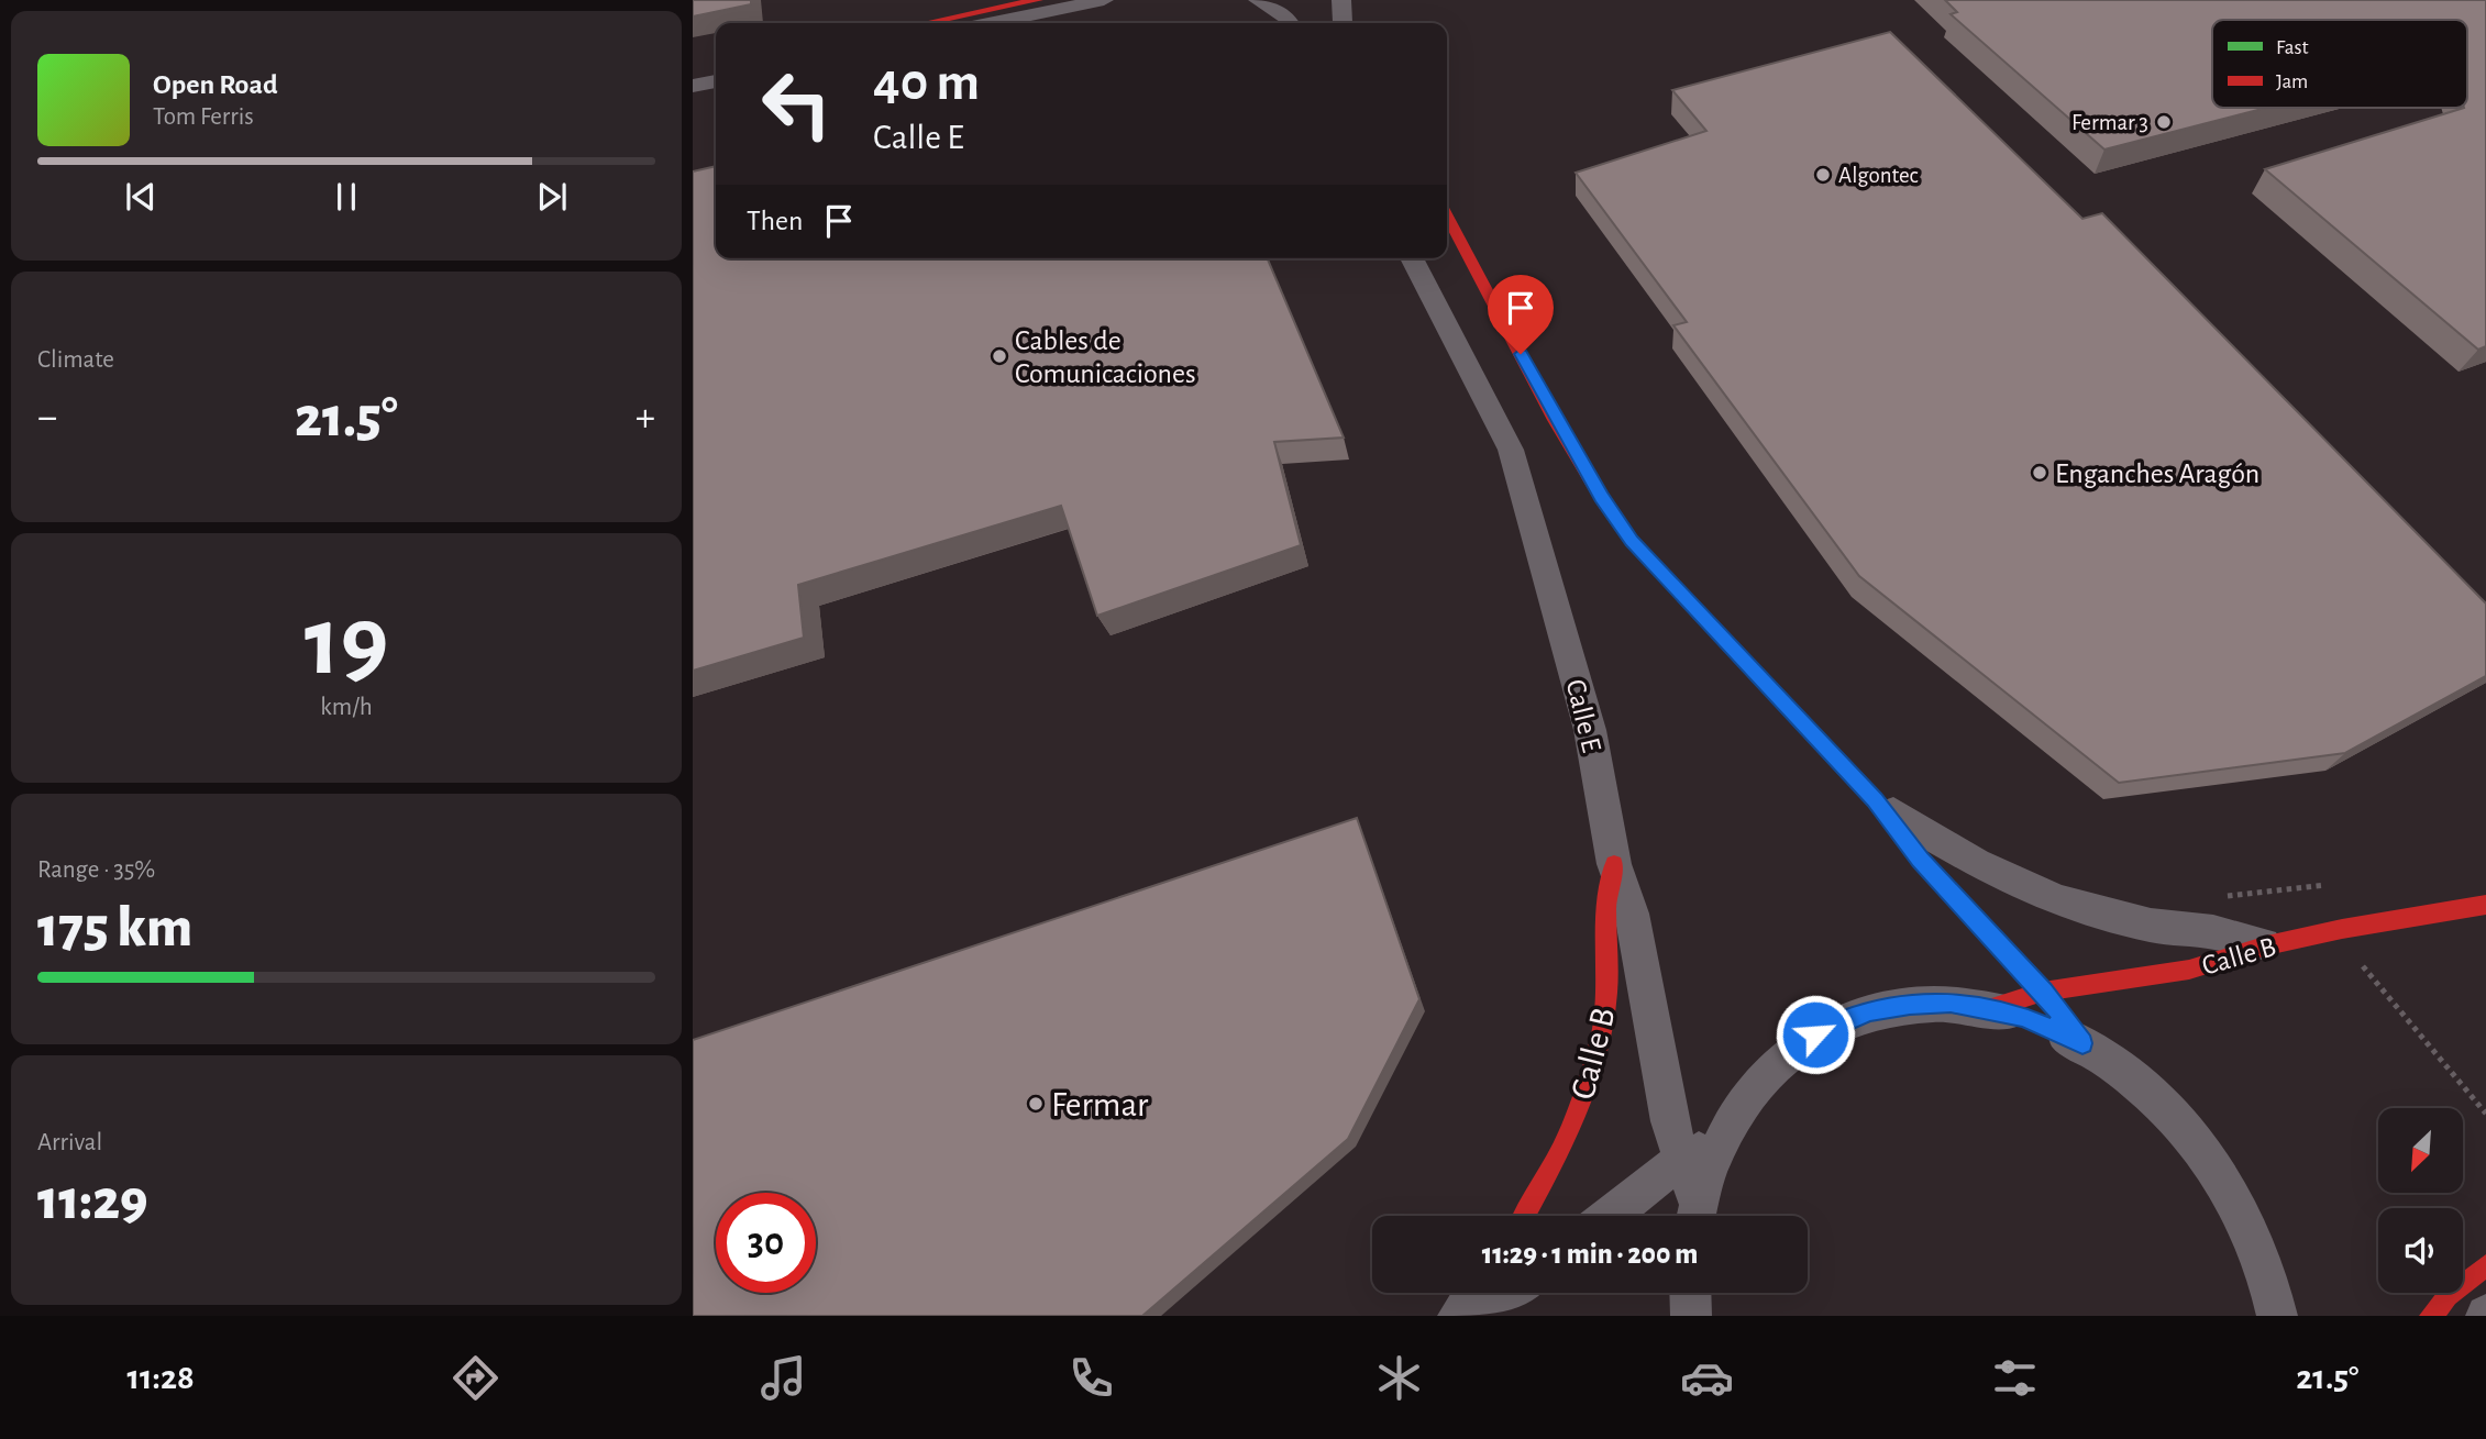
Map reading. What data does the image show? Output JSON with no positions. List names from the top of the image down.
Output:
{
  "streets": {
    "street": ["Calle E", "Calle B"]
  },
  "crossings": [
    ["Calle E", "Calle B"]
  ],
  "places": [
    "Fermar 3",
    "Algontec",
    "Cables de Comunicaciones",
    "Enganches Aragón",
    "Fermar"
  ],
  "legend": ["Fast", "Jam"],
  "north": "bottom left",
  "page": {
    "turn": ["40 m", "Calle E"],
    "song": ["Open Road", "Tom Ferris"],
    "then": "Then",
    "tile": [
      "Climate",
      ["19", "km/h"],
      ["Range · 35%", "175 km"],
      ["Arrival", "11:29"]
    ],
    "heat": ["−", "21.5°", "+"],
    "limit": "30",
    "trip": "11:29 · 1 min · 200 m",
    "tabs": ["11:28", "21.5°"]
  }
}
